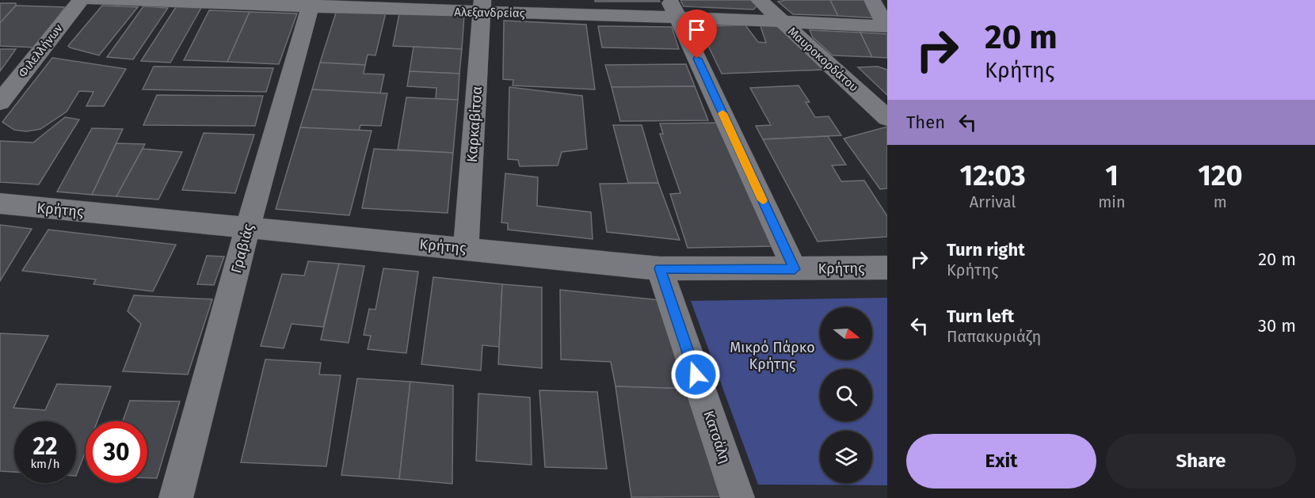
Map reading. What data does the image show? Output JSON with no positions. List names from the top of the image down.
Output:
{
  "streets": {
    "street": [
      "Αλεξανδρείας",
      "Φιλελλήνων",
      "Μαυροκορδάτου",
      "Καρκαβίτσα",
      "Κρήτης",
      "Γραβιάς",
      "Κατσάλη"
    ]
  },
  "crossings": [
    ["Αλεξανδρείας", "Μαυροκορδάτου"],
    ["Αλεξανδρείας", "Καρκαβίτσα"],
    ["Αλεξανδρείας", "Γραβιάς"],
    ["Καρκαβίτσα", "Κρήτης"],
    ["Κρήτης", "Γραβιάς"],
    ["Κρήτης", "Κατσάλη"]
  ],
  "parks": ["Μικρό Πάρκο Κρήτης"],
  "north": "right",
  "page": {
    "turn": ["20 m", "Κρήτης"],
    "then": "Then",
    "eta": [
      "12:03",
      "Arrival",
      "1",
      "min",
      "120",
      "m"
    ],
    "list": [
      {
        "name": "Turn right",
        "note": "Κρήτης",
        "value": "20 m"
      },
      {
        "name": "Turn left",
        "note": "Παπακυριάζη",
        "value": "30 m"
      }
    ],
    "speed": "22 km/h",
    "limit": "30",
    "buttons": ["Exit", "Share"]
  }
}
